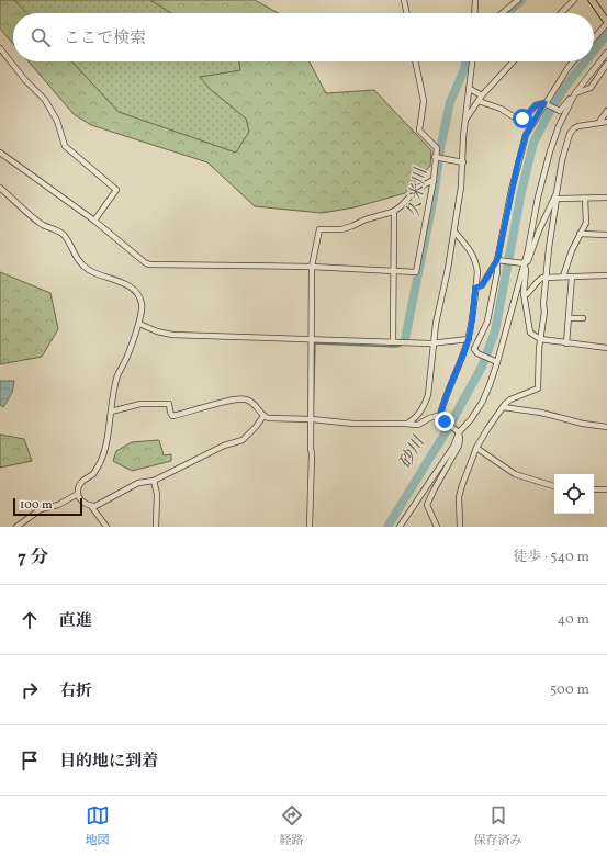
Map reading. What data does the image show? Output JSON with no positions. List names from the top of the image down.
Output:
{
  "water": ["久米川", "砂川"],
  "scale_bar": "100 m",
  "page": {
    "search": "ここで検索",
    "scale": "100 m",
    "heading": ["7 分", "徒歩 · 540 m"],
    "list": [
      ["直進", "40 m"],
      ["右折", "500 m"],
      "目的地に到着"
    ],
    "nav": ["地図", "経路", "保存済み"]
  }
}
